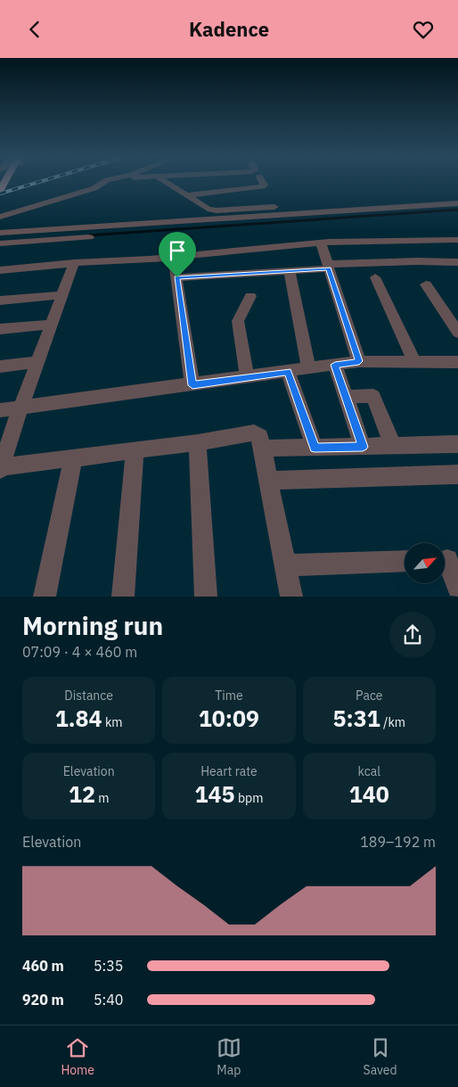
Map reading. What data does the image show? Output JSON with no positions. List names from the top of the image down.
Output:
{
  "north": "top right",
  "page": {
    "header": "Kadence",
    "heading": ["Morning run", "07:09 · 4 × 460 m"],
    "stats": [
      ["Distance", "1.84 km"],
      ["Time", "10:09"],
      ["Pace", "5:31 /km"],
      ["Elevation", "12 m"],
      ["Heart rate", "145 bpm"],
      ["kcal", "140"]
    ],
    "chart": ["Elevation", "189–192 m"],
    "list": [
      {
        "name": "460 m",
        "note": "5:35"
      },
      {
        "name": "920 m",
        "note": "5:40"
      }
    ],
    "tabs": ["Home", "Map", "Saved"]
  }
}
